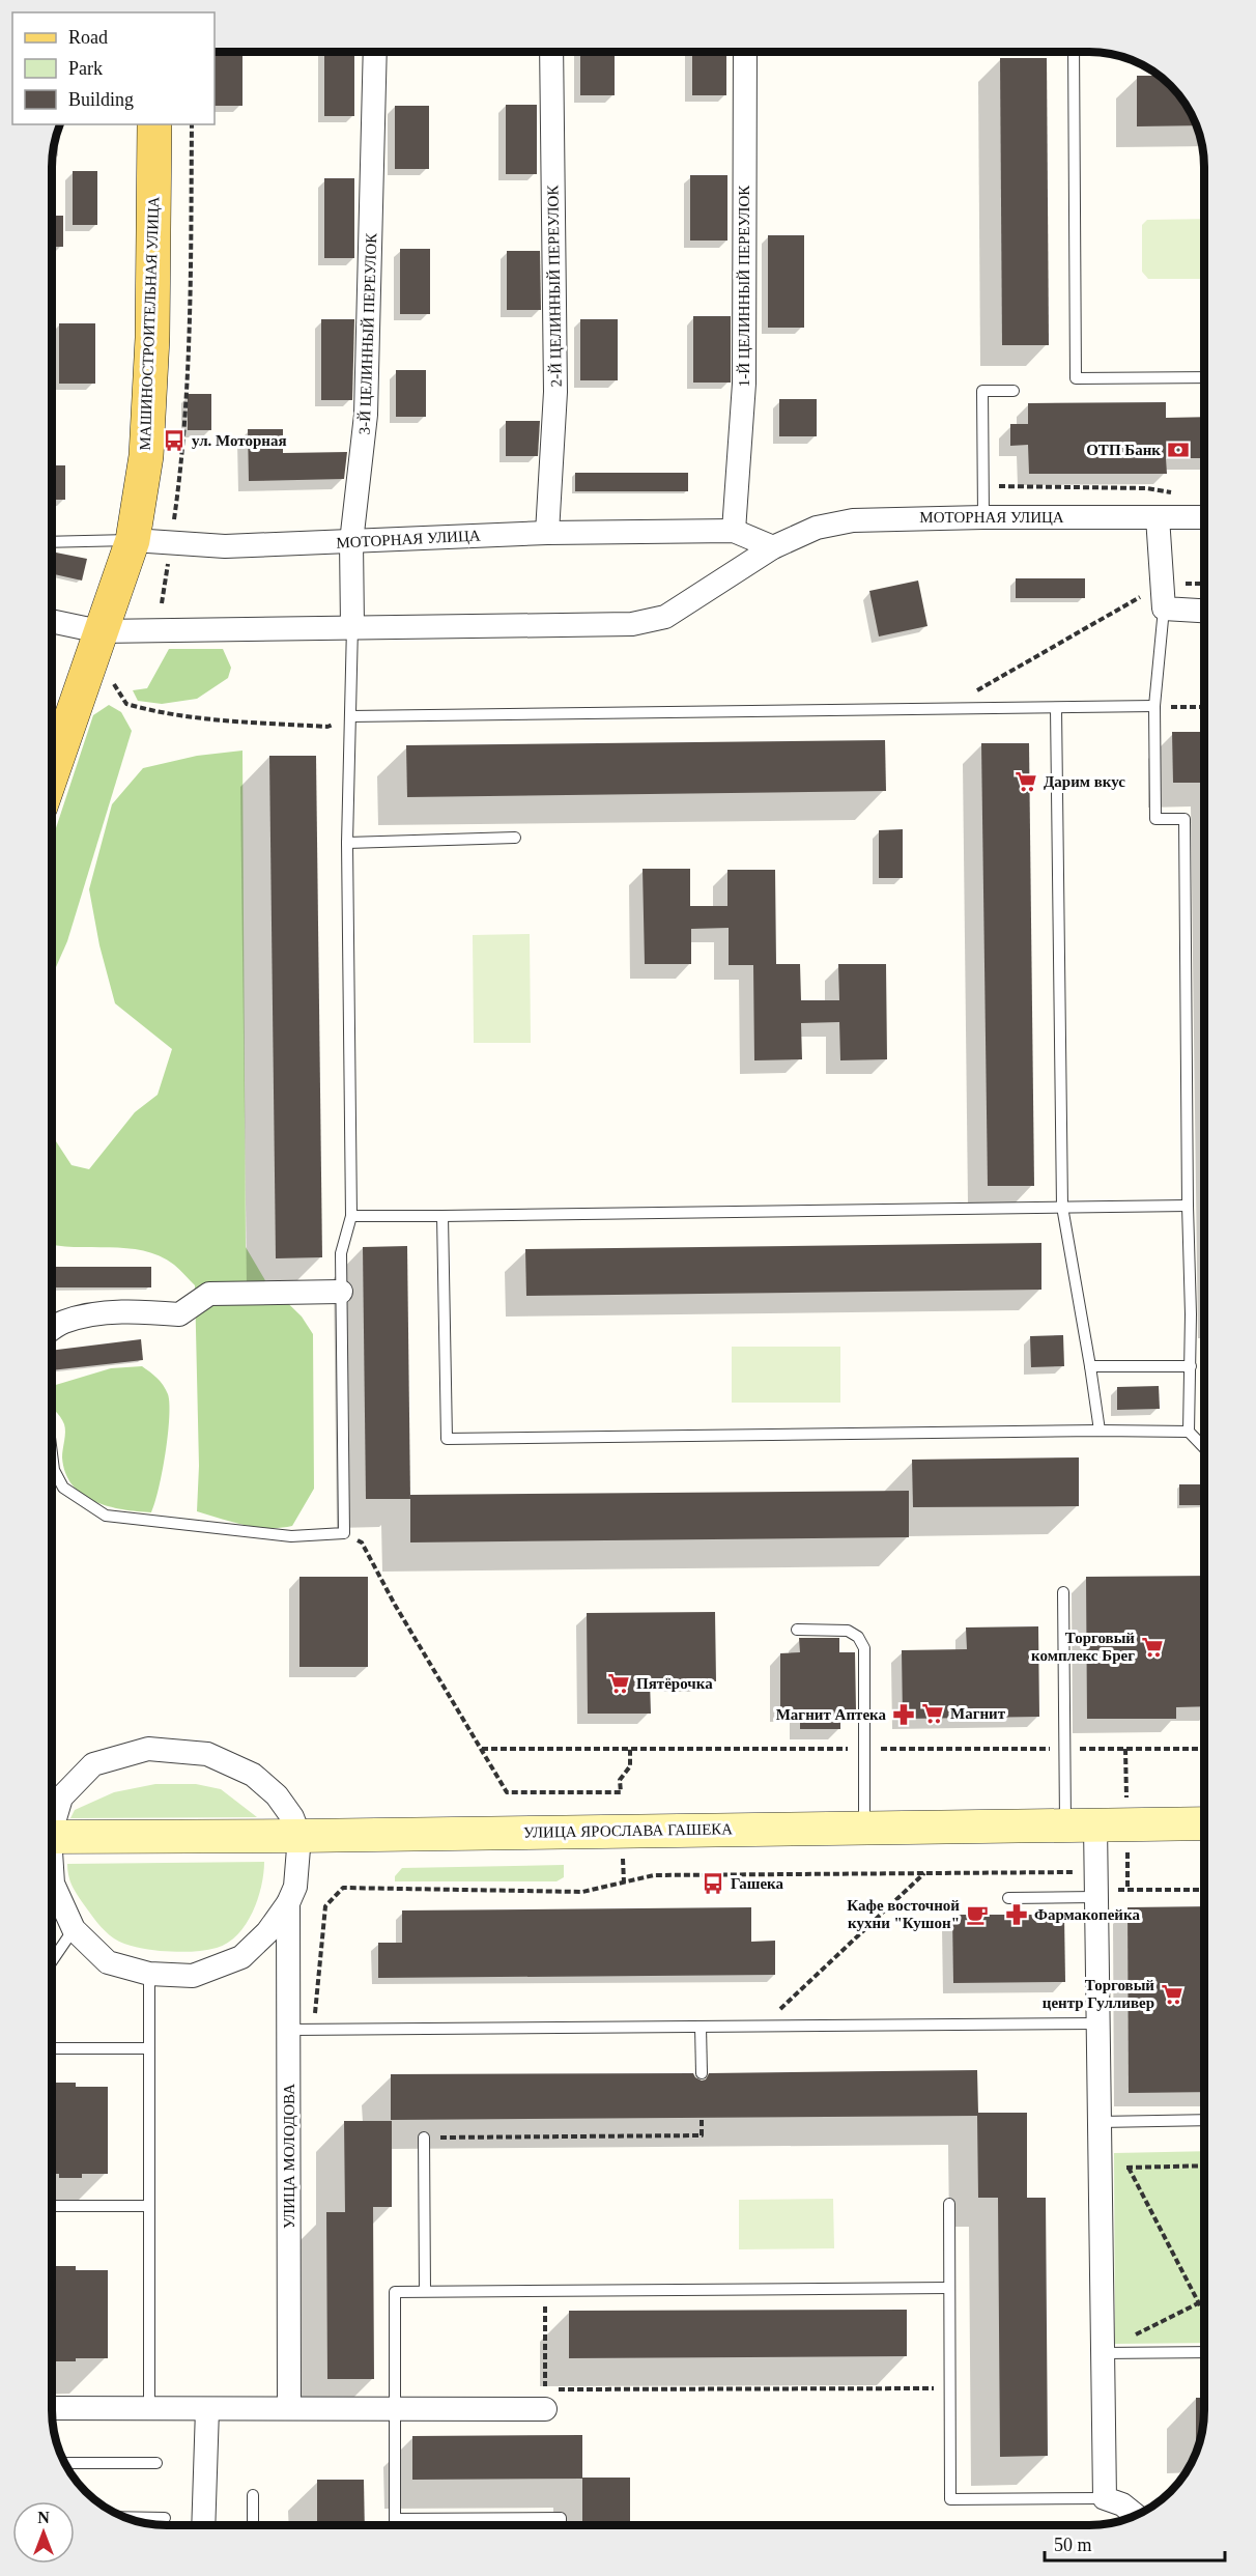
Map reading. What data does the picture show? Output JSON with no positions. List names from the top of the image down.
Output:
{
  "streets": {
    "main road": ["МАШИНОСТРОИТЕЛЬНАЯ УЛИЦА", "УЛИЦА ЯРОСЛАВА ГАШЕКА"],
    "street": [
      "2-Й ЦЕЛИННЫЙ ПЕРЕУЛОК",
      "1-Й ЦЕЛИННЫЙ ПЕРЕУЛОК",
      "3-Й ЦЕЛИННЫЙ ПЕРЕУЛОК",
      "МОТОРНАЯ УЛИЦА",
      "УЛИЦА МОЛОДОВА"
    ]
  },
  "crossings": [
    ["2-Й ЦЕЛИННЫЙ ПЕРЕУЛОК", "МОТОРНАЯ УЛИЦА"],
    ["1-Й ЦЕЛИННЫЙ ПЕРЕУЛОК", "МОТОРНАЯ УЛИЦА"],
    ["МАШИНОСТРОИТЕЛЬНАЯ УЛИЦА", "МОТОРНАЯ УЛИЦА"],
    ["3-Й ЦЕЛИННЫЙ ПЕРЕУЛОК", "МОТОРНАЯ УЛИЦА"]
  ],
  "places": {
    "bus stop": ["ул. Моторная", "Гашека"],
    "bank": ["ОТП Банк"],
    "supermarket": [
      "Дарим вкус",
      "Торговый комплекс Брег",
      "Пятёрочка",
      "Магнит",
      "Торговый центр Гулливер"
    ],
    "pharmacy": ["Магнит Аптека", "Фармакопейка"],
    "cafe": ["Кафе восточной кухни \"Кушон\""]
  },
  "legend": ["Road", "Park", "Building"],
  "scale_bar": "50 m",
  "north": "top"
}
